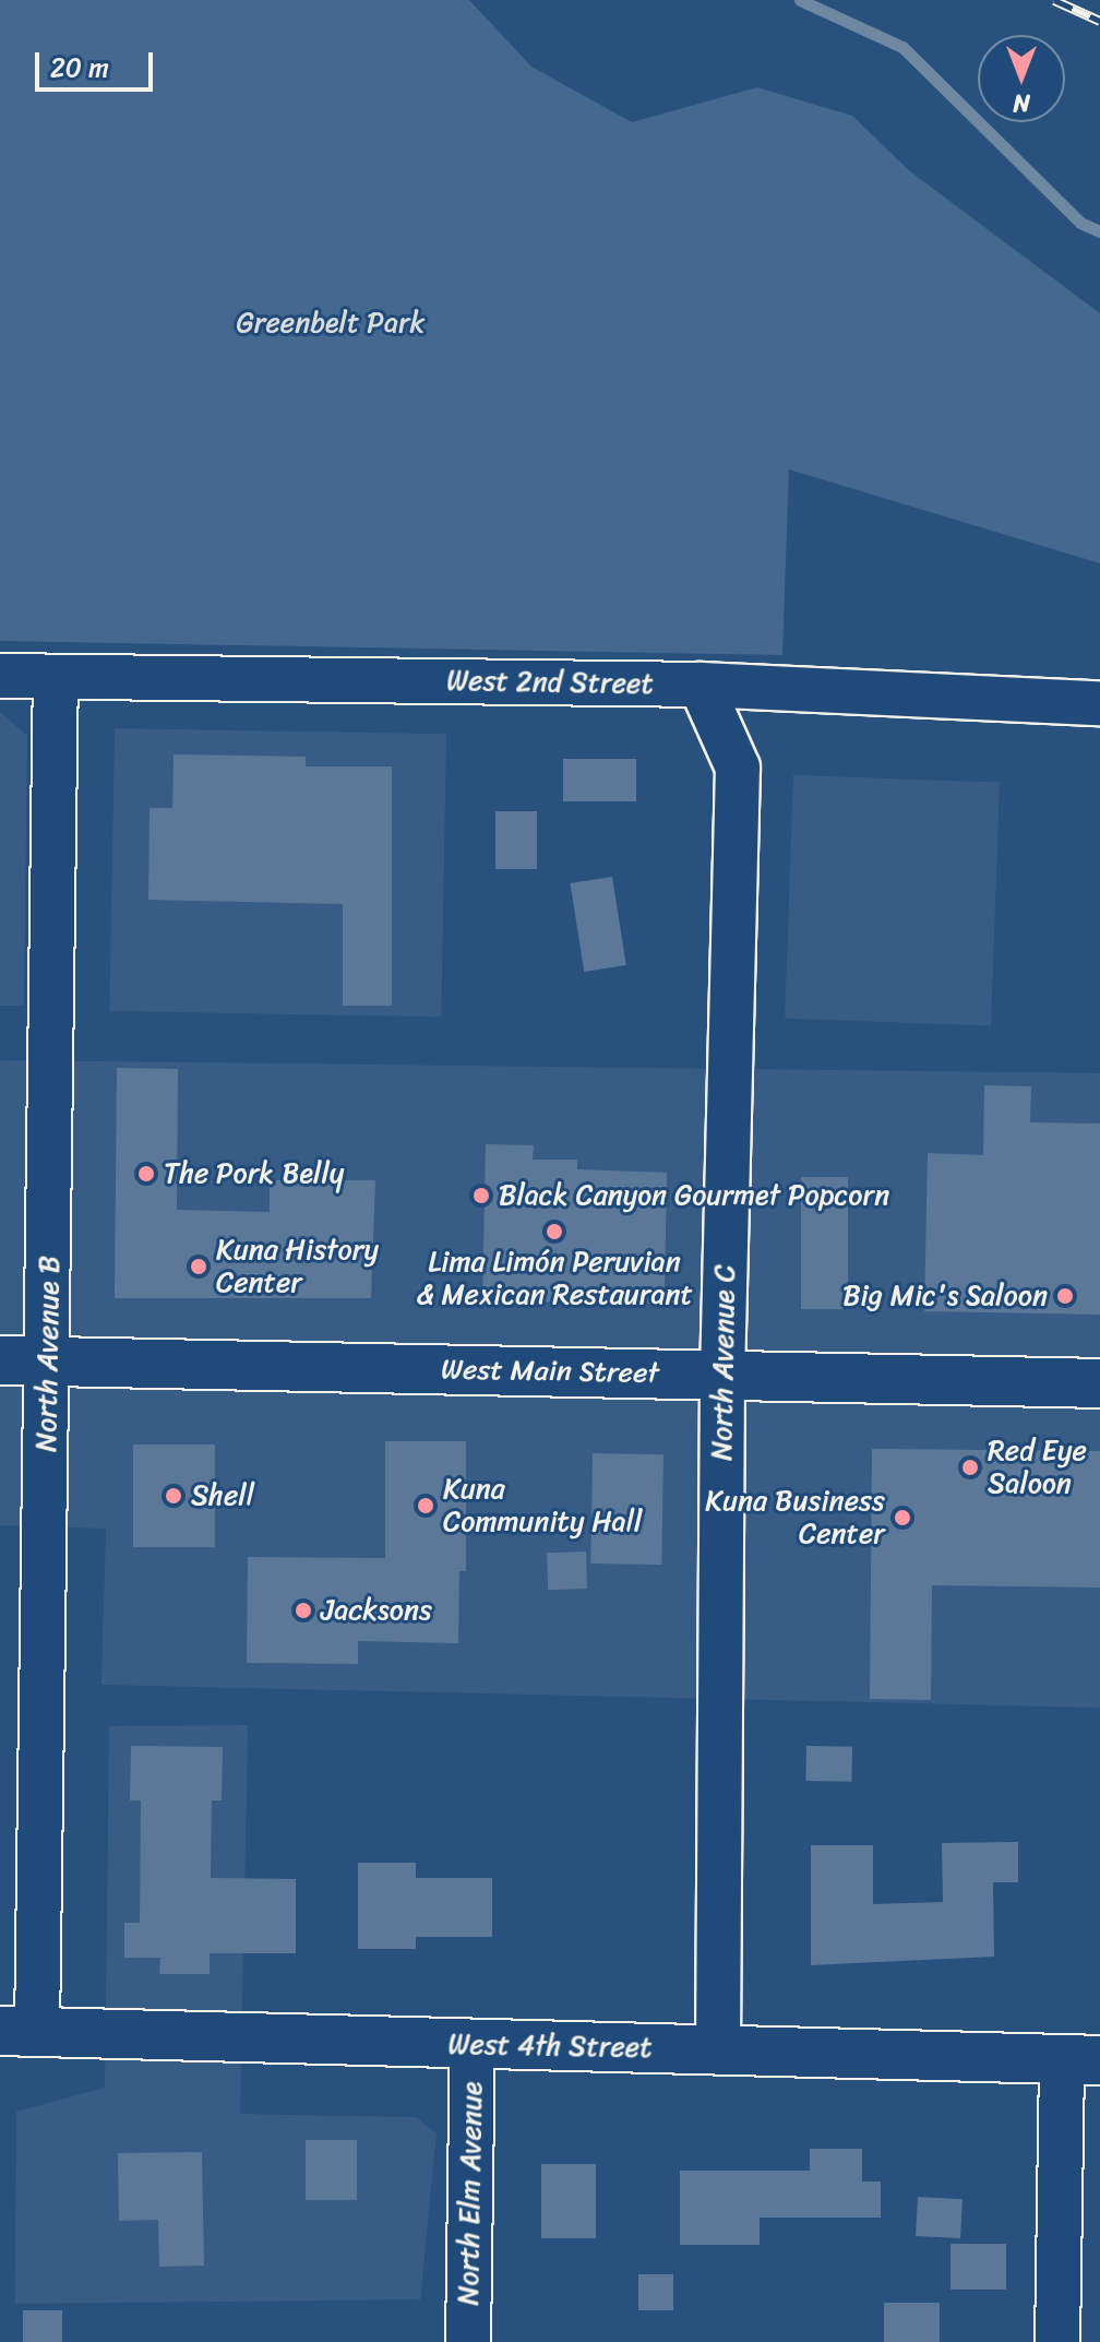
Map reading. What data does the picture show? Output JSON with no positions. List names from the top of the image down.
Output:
{
  "streets": {
    "main road": ["West Main Street", "West 4th Street"],
    "street": [
      "West 2nd Street",
      "North Avenue B",
      "North Avenue C",
      "North Elm Avenue"
    ]
  },
  "crossings": [
    ["West 2nd Street", "North Avenue B"],
    ["West 2nd Street", "North Avenue C"],
    ["North Avenue B", "West Main Street"],
    ["North Avenue B", "West 4th Street"],
    ["North Avenue C", "West Main Street"],
    ["North Avenue C", "West 4th Street"],
    ["West 4th Street", "North Elm Avenue"]
  ],
  "parks": ["Greenbelt Park"],
  "places": [
    "The Pork Belly",
    "Black Canyon Gourmet Popcorn",
    "Lima Limón Peruvian & Mexican Restaurant",
    "Kuna History Center",
    "Big Mic's Saloon",
    "Red Eye Saloon",
    "Shell",
    "Kuna Community Hall",
    "Kuna Business Center",
    "Jacksons"
  ],
  "scale_bar": "20 m",
  "north": "bottom"
}
